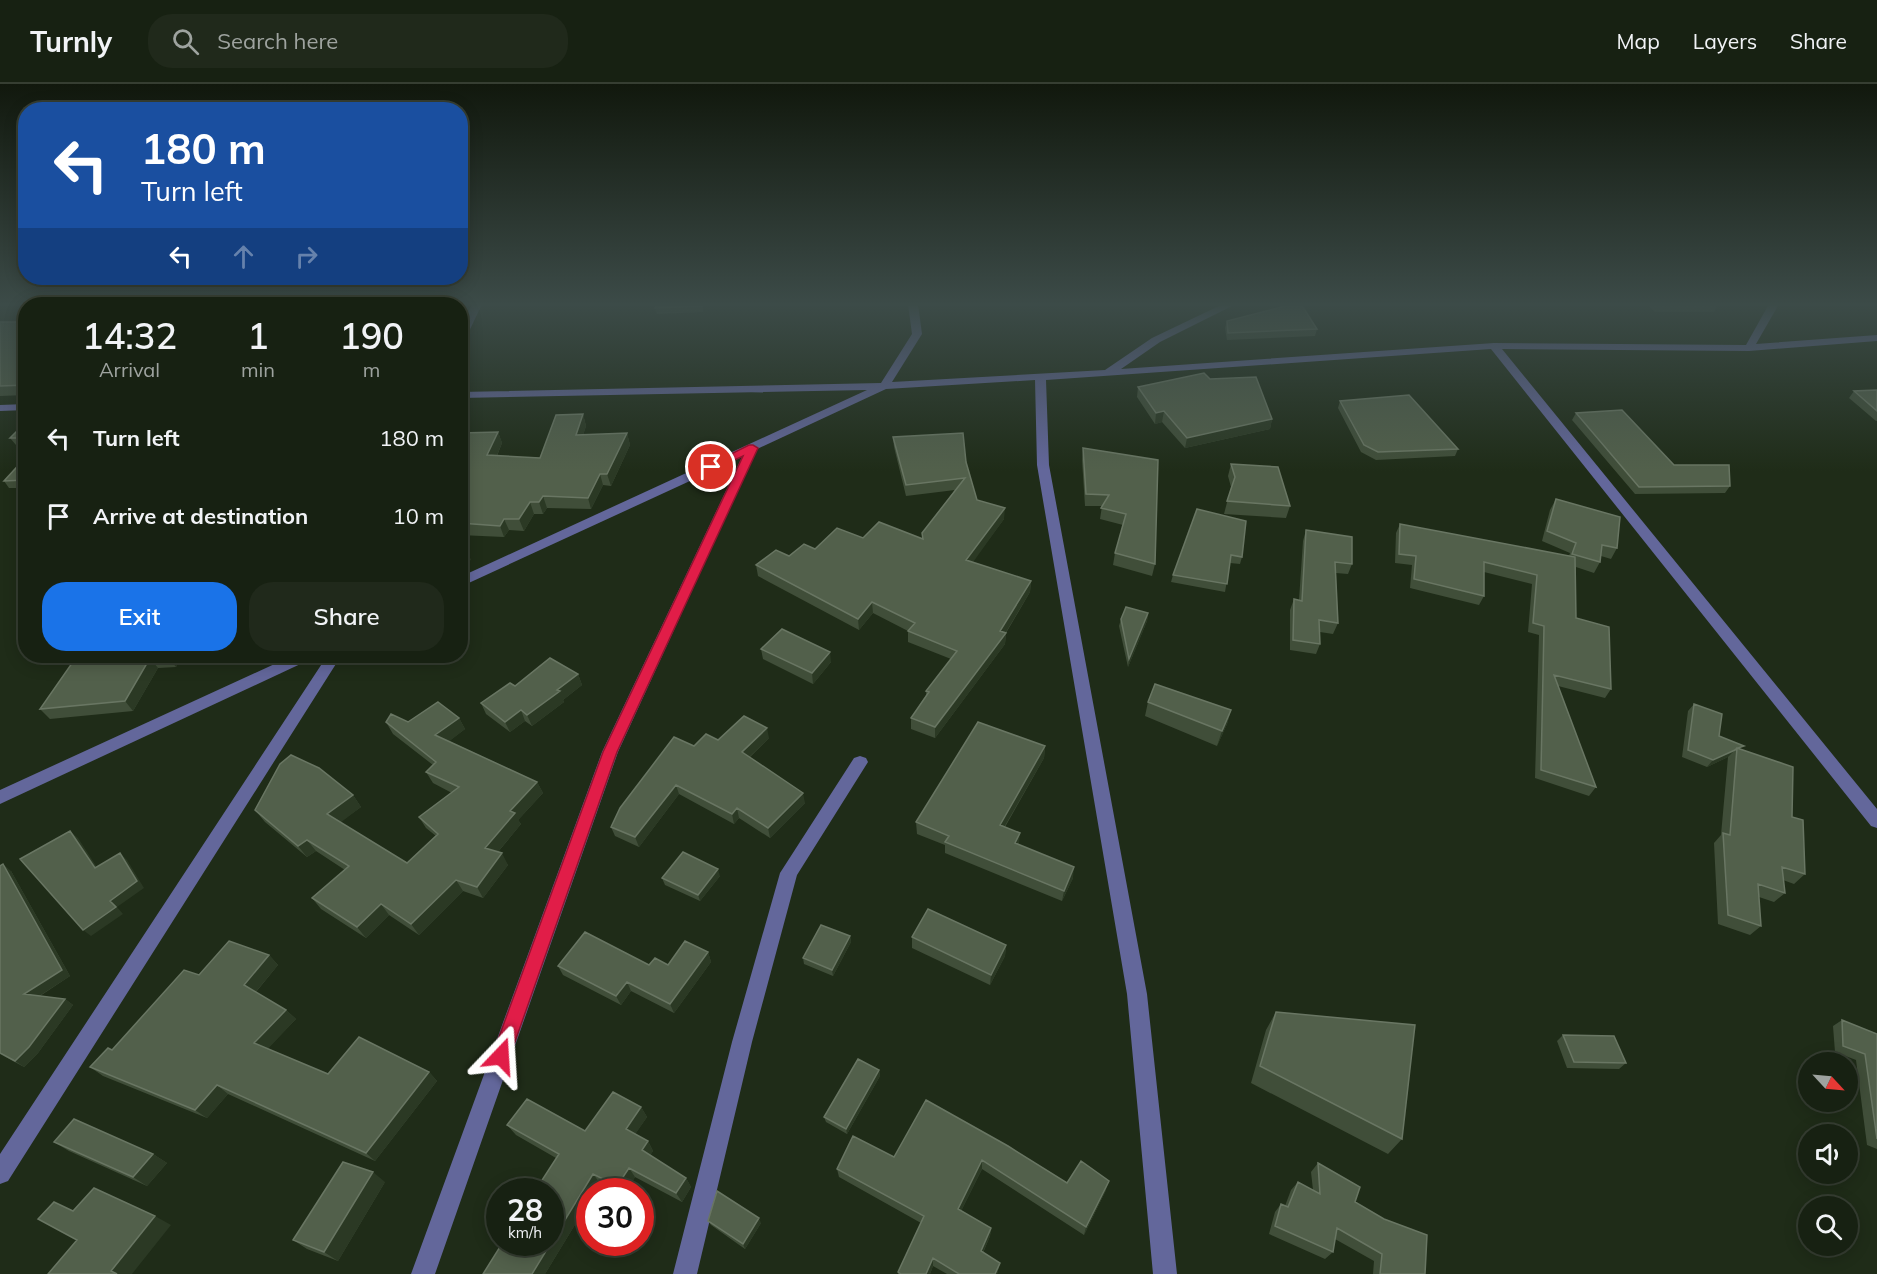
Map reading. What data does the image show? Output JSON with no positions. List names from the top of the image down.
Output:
{
  "north": "bottom right",
  "page": {
    "header": "Turnly",
    "search": "Search here",
    "nav": ["Map", "Layers", "Share"],
    "turn": ["180 m", "Turn left"],
    "eta": [
      "14:32",
      "Arrival",
      "1",
      "min",
      "190",
      "m"
    ],
    "list": [
      {
        "name": "Turn left",
        "value": "180 m"
      },
      {
        "name": "Arrive at destination",
        "value": "10 m"
      }
    ],
    "buttons": ["Exit", "Share"],
    "speed": "28 km/h",
    "limit": "30"
  }
}
